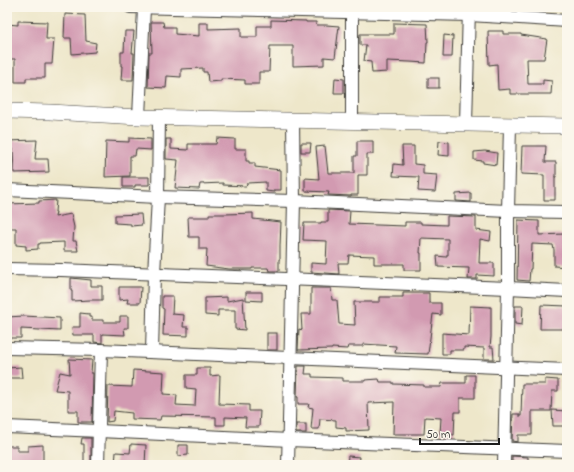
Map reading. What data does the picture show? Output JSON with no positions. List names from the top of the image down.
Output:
{
  "scale_bar": "50 m"
}
